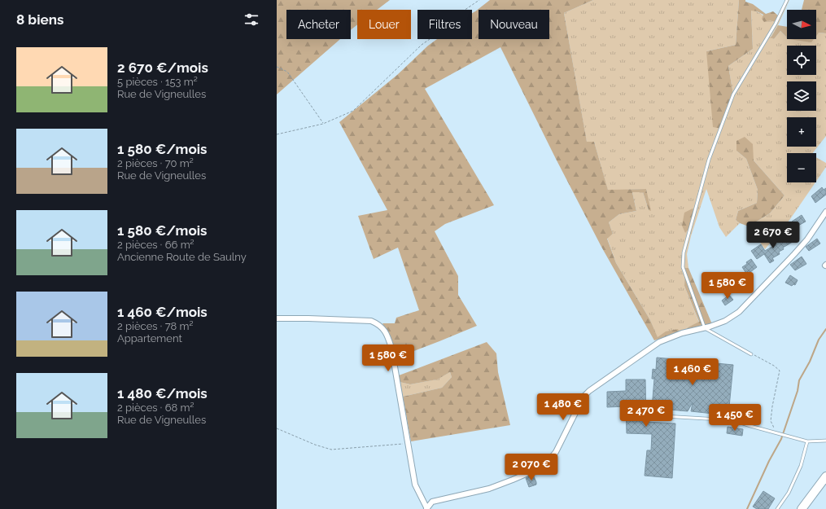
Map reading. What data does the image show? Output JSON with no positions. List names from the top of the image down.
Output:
{
  "north": "right",
  "page": {
    "heading": "8 biens",
    "map_buttons": ["+", "−"],
    "chip": [
      "Acheter",
      "Louer",
      "Filtres",
      "Nouveau"
    ],
    "list": [
      {
        "name": "2 670 €/mois",
        "note": "5 pièces · 153 m² · Rue de Vigneulles"
      },
      {
        "name": "1 580 €/mois",
        "note": "2 pièces · 70 m² · Rue de Vigneulles"
      },
      {
        "name": "1 580 €/mois",
        "note": "2 pièces · 66 m² · Ancienne Route de Saulny"
      },
      {
        "name": "1 460 €/mois",
        "note": "2 pièces · 78 m² · Appartement"
      },
      {
        "name": "1 480 €/mois",
        "note": "2 pièces · 68 m² · Rue de Vigneulles"
      }
    ],
    "price": [
      "2 670 €",
      "1 580 €",
      "1 580 €",
      "1 460 €",
      "1 480 €",
      "2 470 €",
      "1 450 €",
      "2 070 €"
    ]
  }
}
